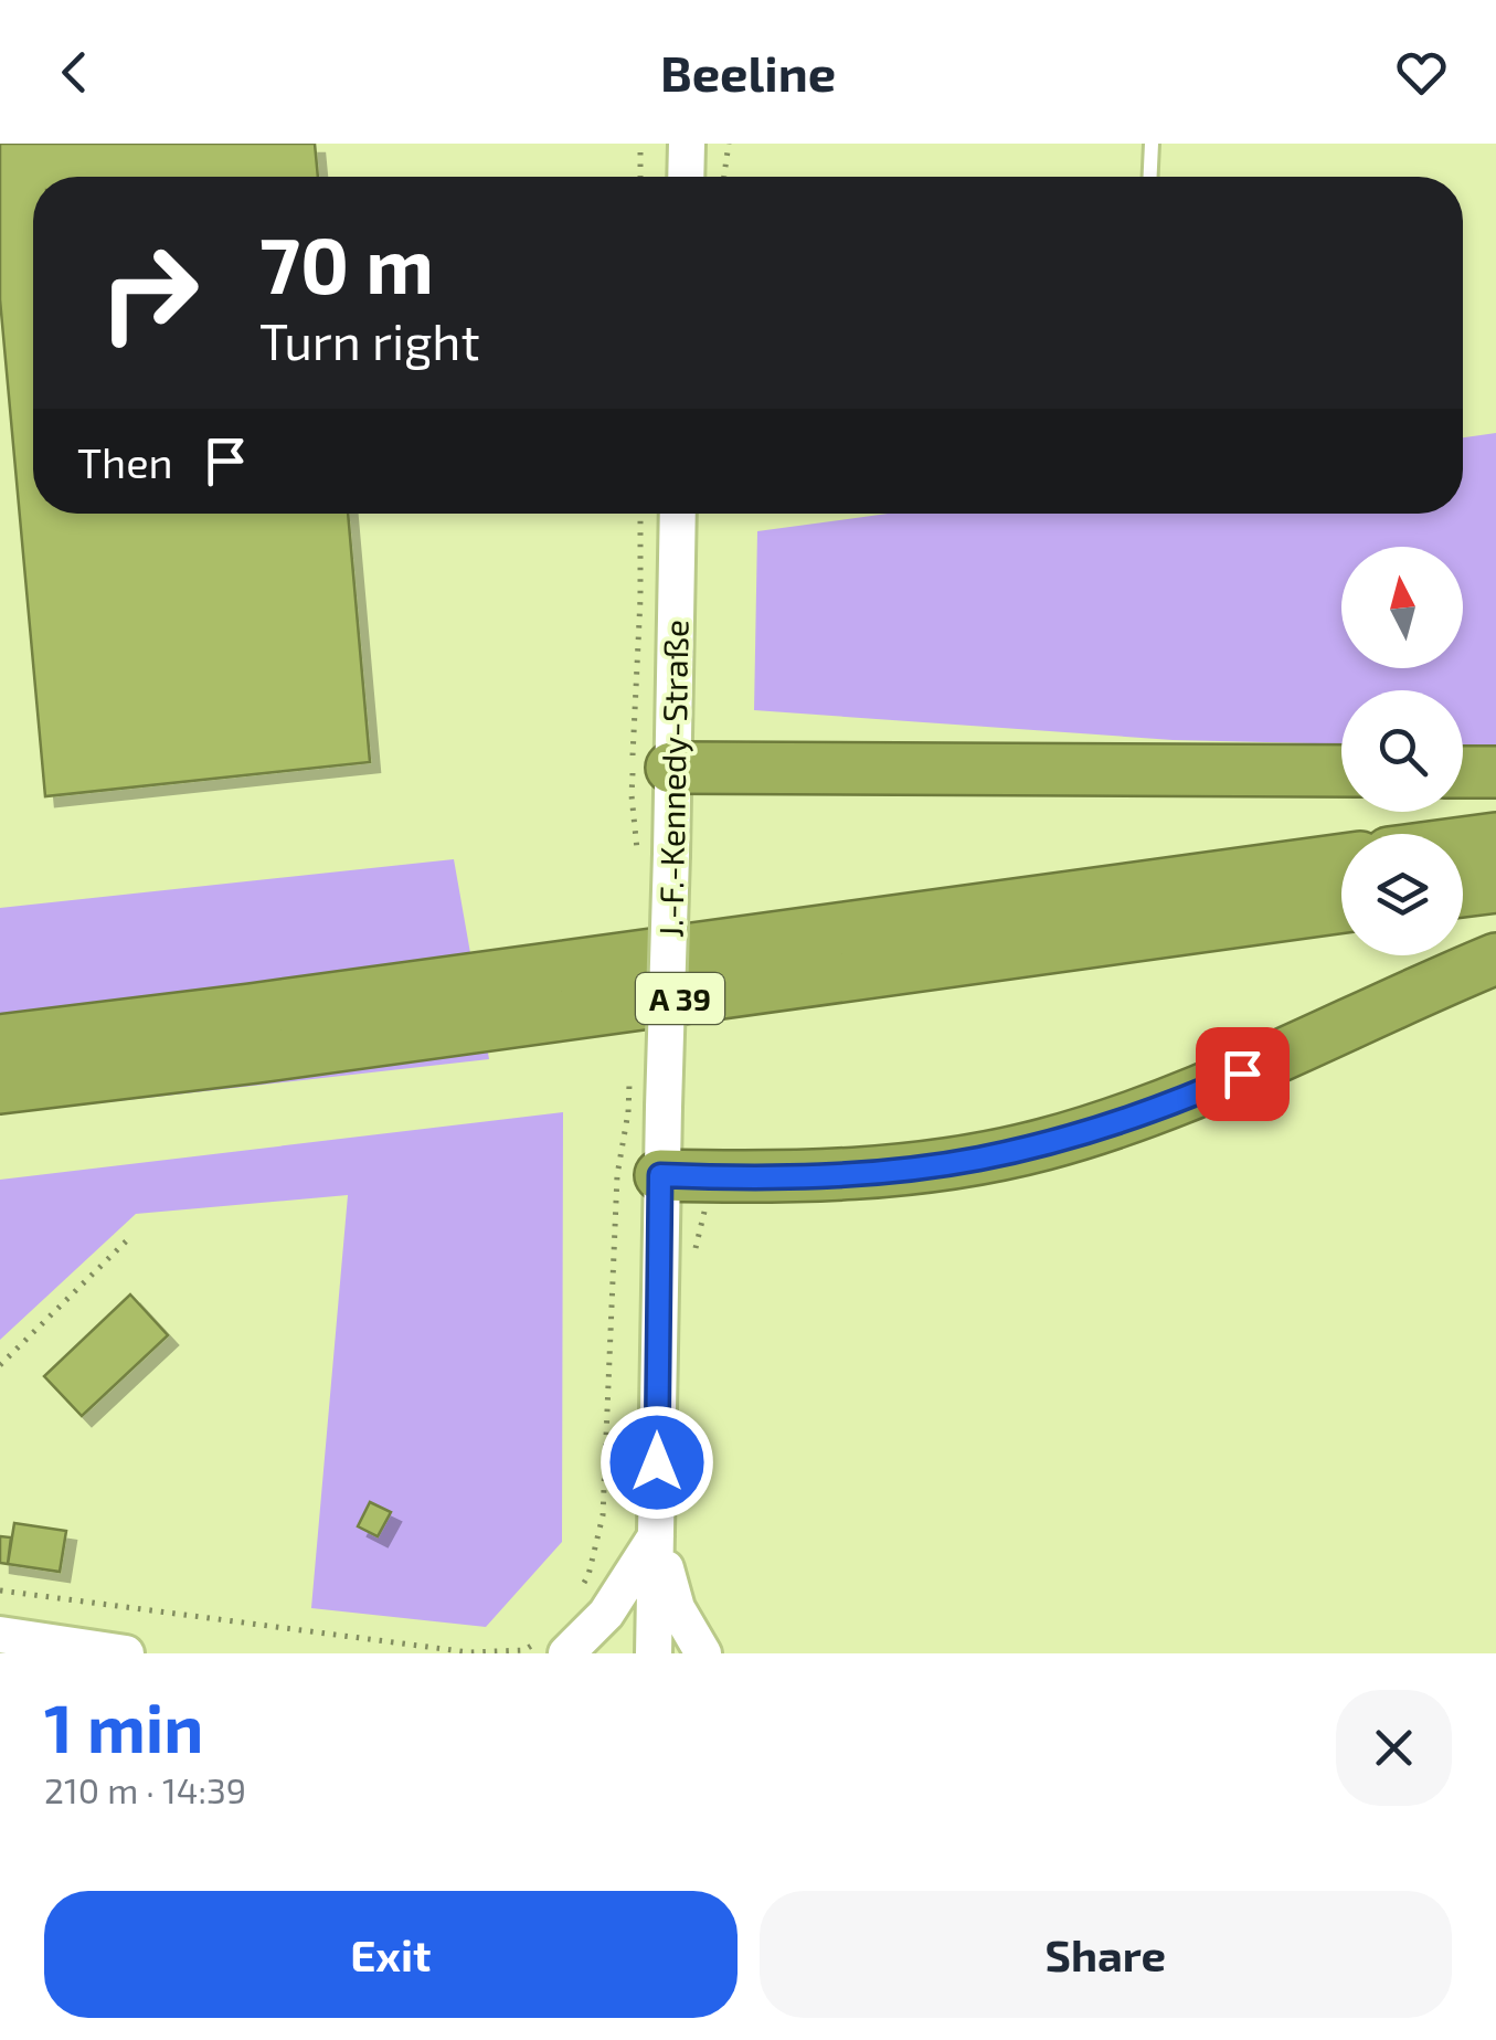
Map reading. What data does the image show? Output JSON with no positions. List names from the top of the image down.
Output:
{
  "streets": {
    "highway": ["A 39"],
    "street": ["J.-F.-Kennedy-Straße"]
  },
  "north": "top",
  "page": {
    "header": "Beeline",
    "turn": ["70 m", "Turn right"],
    "then": "Then",
    "heading": ["1 min", "210 m · 14:39"],
    "buttons": ["Exit", "Share"]
  }
}
